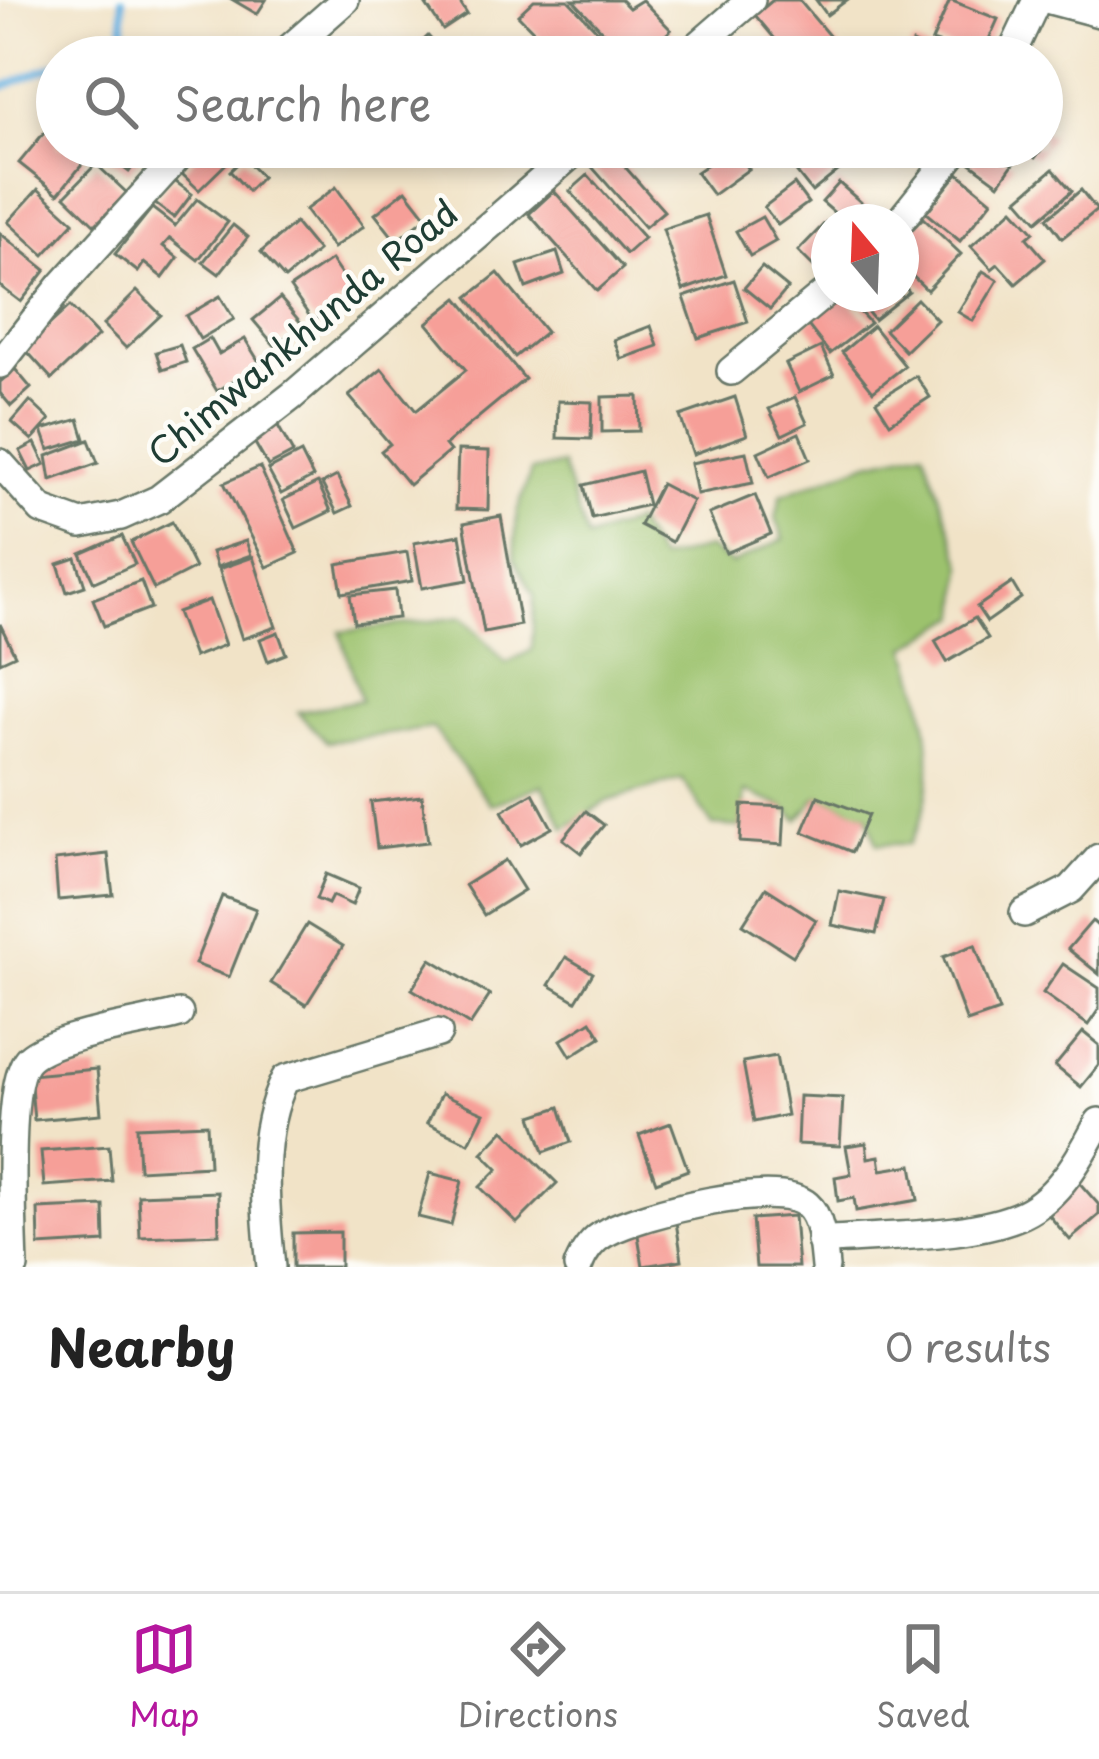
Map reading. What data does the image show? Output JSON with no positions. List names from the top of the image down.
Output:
{
  "streets": {
    "street": ["Chimwankhunda Road"]
  },
  "north": "top",
  "page": {
    "search": "Search here",
    "heading": ["Nearby", "0 results"],
    "nav": ["Map", "Directions", "Saved"]
  }
}
